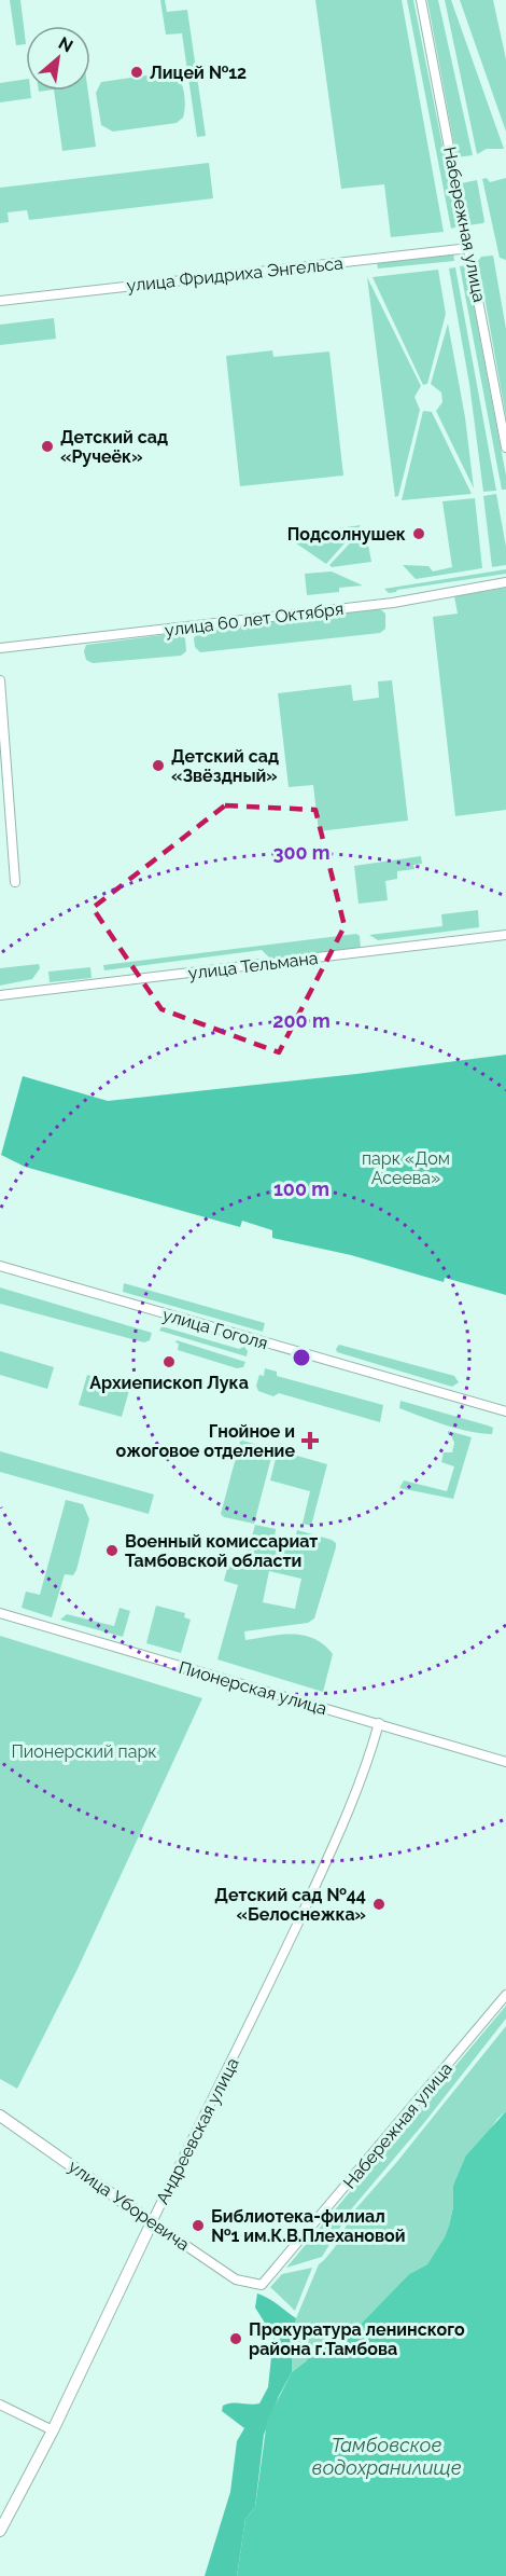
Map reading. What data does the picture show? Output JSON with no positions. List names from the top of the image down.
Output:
{
  "streets": {
    "street": [
      "Набережная улица",
      "улица Фридриха Энгельса",
      "улица 60 лет Октября",
      "улица Тельмана",
      "улица Гоголя",
      "Пионерская улица",
      "Андреевская улица",
      "улица Уборевича"
    ]
  },
  "crossings": [
    ["Набережная улица", "улица Фридриха Энгельса"],
    ["Набережная улица", "улица Уборевича"],
    ["Пионерская улица", "Андреевская улица"],
    ["Андреевская улица", "улица Уборевича"]
  ],
  "water": ["Тамбовское водохранилище"],
  "parks": ["парк «Дом Асеева»", "Пионерский парк"],
  "places": {
    "other": [
      "Лицей №12",
      "Детский сад «Ручеёк»",
      "Подсолнушек",
      "Детский сад «Звёздный»",
      "Архиепископ Лука",
      "Военный комиссариат Тамбовской области",
      "Детский сад №44 «Белоснежка»",
      "Библиотека-филиал №1 им.К.В.Плехановой",
      "Прокуратура ленинского района г.Тамбова"
    ],
    "health": ["Гнойное и ожоговое отделение"]
  },
  "north": "top right",
  "rings": ["300 m", "200 m", "100 m"]
}
